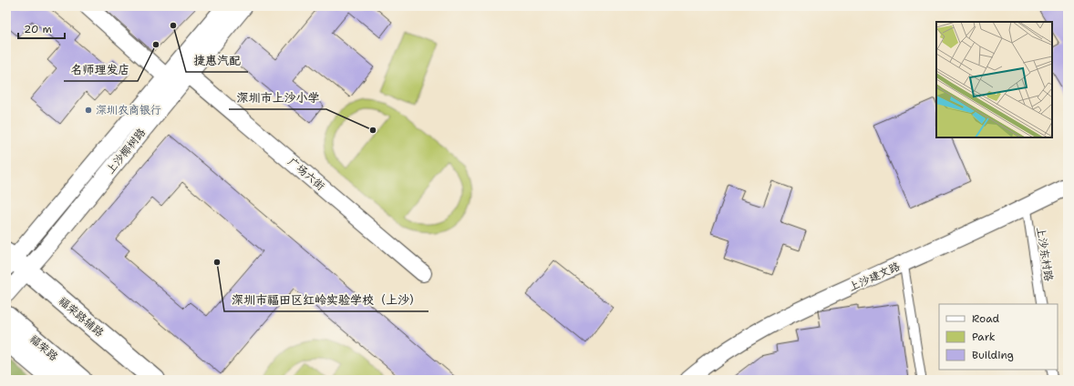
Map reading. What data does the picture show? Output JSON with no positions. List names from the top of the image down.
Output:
{
  "streets": {
    "street": [
      "上沙椰树路",
      "广场六街",
      "上沙建文路",
      "福荣路辅路",
      "福荣路"
    ],
    "lane": ["上沙东村路"]
  },
  "crossings": [
    ["上沙椰树路", "广场六街"],
    ["上沙椰树路", "福荣路辅路"],
    ["上沙东村路", "上沙建文路"]
  ],
  "places": [
    "捷惠汽配",
    "名师理发店",
    "深圳农商银行",
    "深圳市上沙小学",
    "深圳市福田区红岭实验学校（上沙）"
  ],
  "legend": ["Road", "Park", "Building"],
  "scale_bar": "20 m"
}
